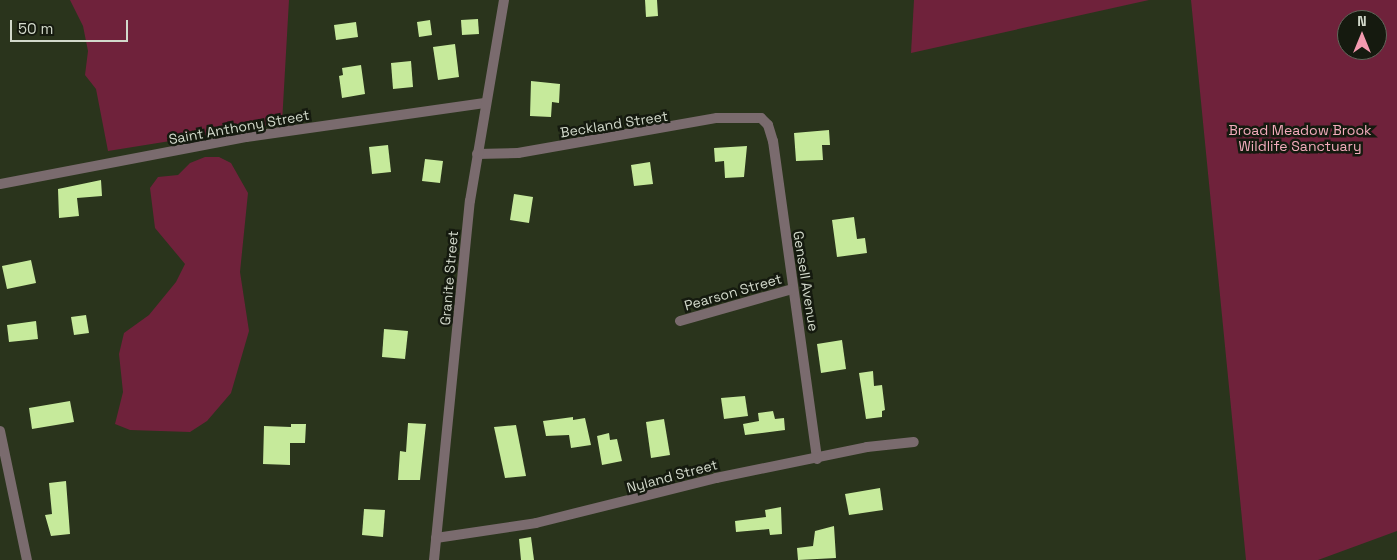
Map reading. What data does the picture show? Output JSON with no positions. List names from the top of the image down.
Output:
{
  "streets": {
    "street": [
      "Beckland Street",
      "Saint Anthony Street",
      "Granite Street",
      "Gensell Avenue",
      "Pearson Street",
      "Nyland Street"
    ]
  },
  "crossings": [
    ["Beckland Street", "Granite Street"],
    ["Beckland Street", "Gensell Avenue"],
    ["Saint Anthony Street", "Granite Street"],
    ["Granite Street", "Nyland Street"],
    ["Gensell Avenue", "Pearson Street"],
    ["Gensell Avenue", "Nyland Street"]
  ],
  "parks": ["Broad Meadow Brook Wildlife Sanctuary"],
  "scale_bar": "50 m",
  "north": "top"
}
